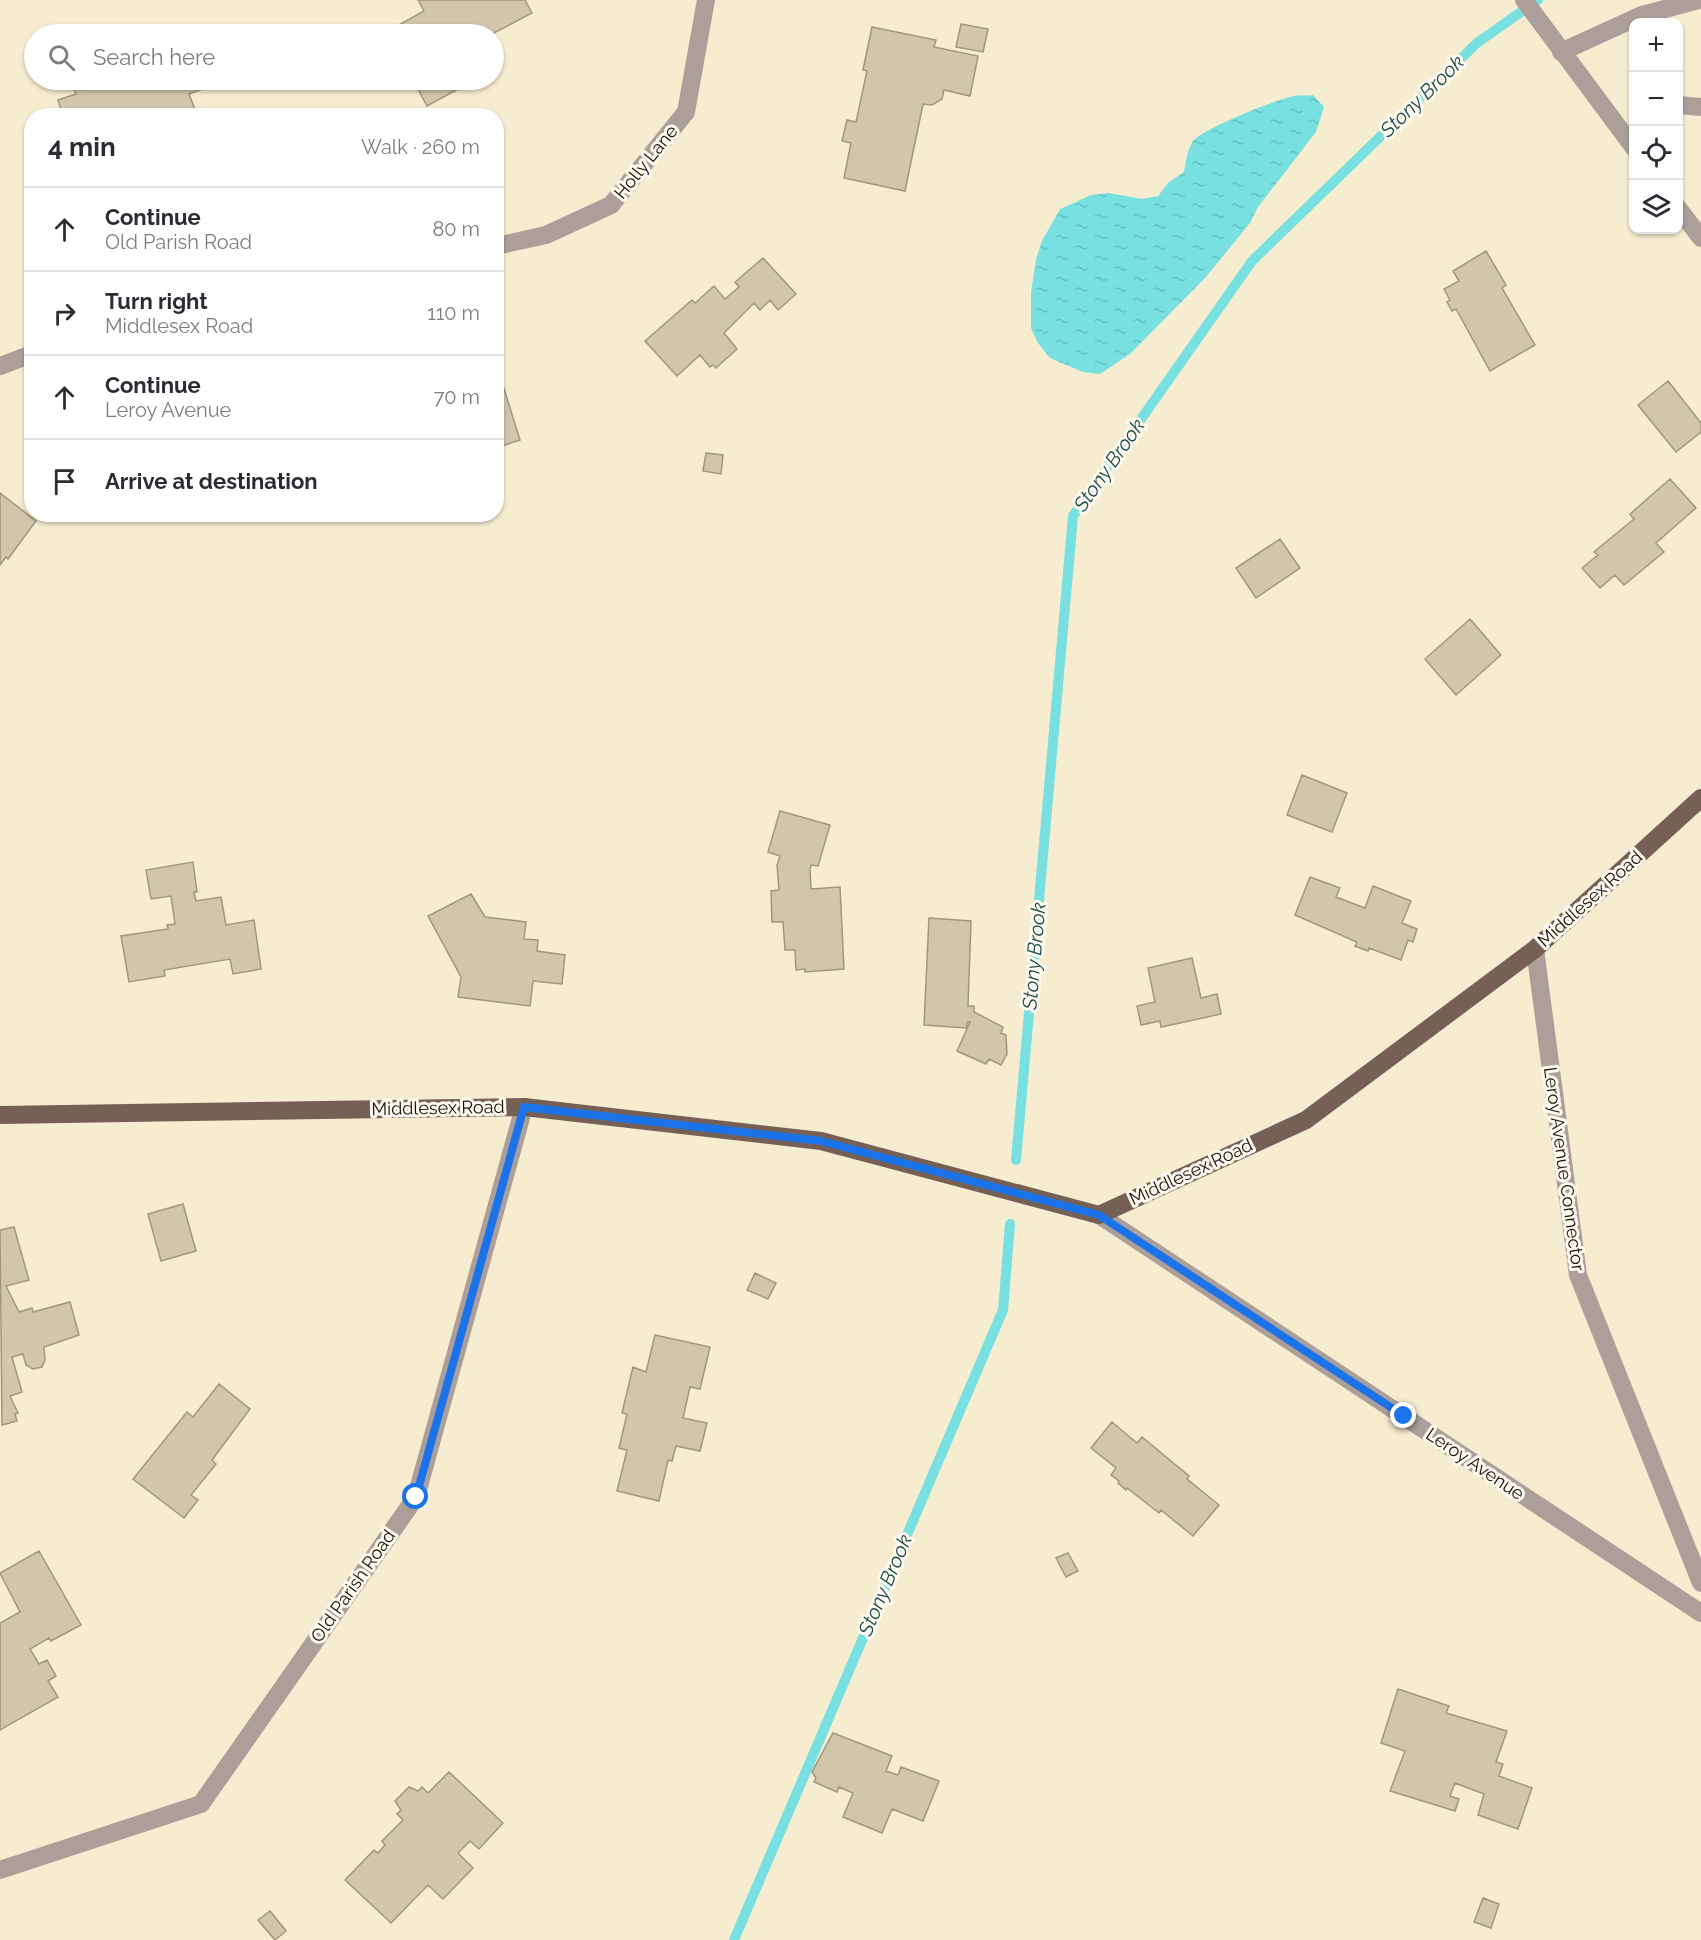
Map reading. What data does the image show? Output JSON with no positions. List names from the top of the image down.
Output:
{
  "streets": {
    "main road": ["Middlesex Road"],
    "street": [
      "Holly Lane",
      "Leroy Avenue Connector",
      "Leroy Avenue",
      "Old Parish Road"
    ]
  },
  "crossings": [
    ["Middlesex Road", "Leroy Avenue Connector"],
    ["Middlesex Road", "Leroy Avenue"],
    ["Middlesex Road", "Old Parish Road"]
  ],
  "water": ["Stony Brook"],
  "page": {
    "map_buttons": ["+", "−"],
    "search": "Search here",
    "heading": ["4 min", "Walk · 260 m"],
    "list": [
      ["Continue", "Old Parish Road", "80 m"],
      ["Turn right", "Middlesex Road", "110 m"],
      ["Continue", "Leroy Avenue", "70 m"],
      "Arrive at destination"
    ]
  }
}
